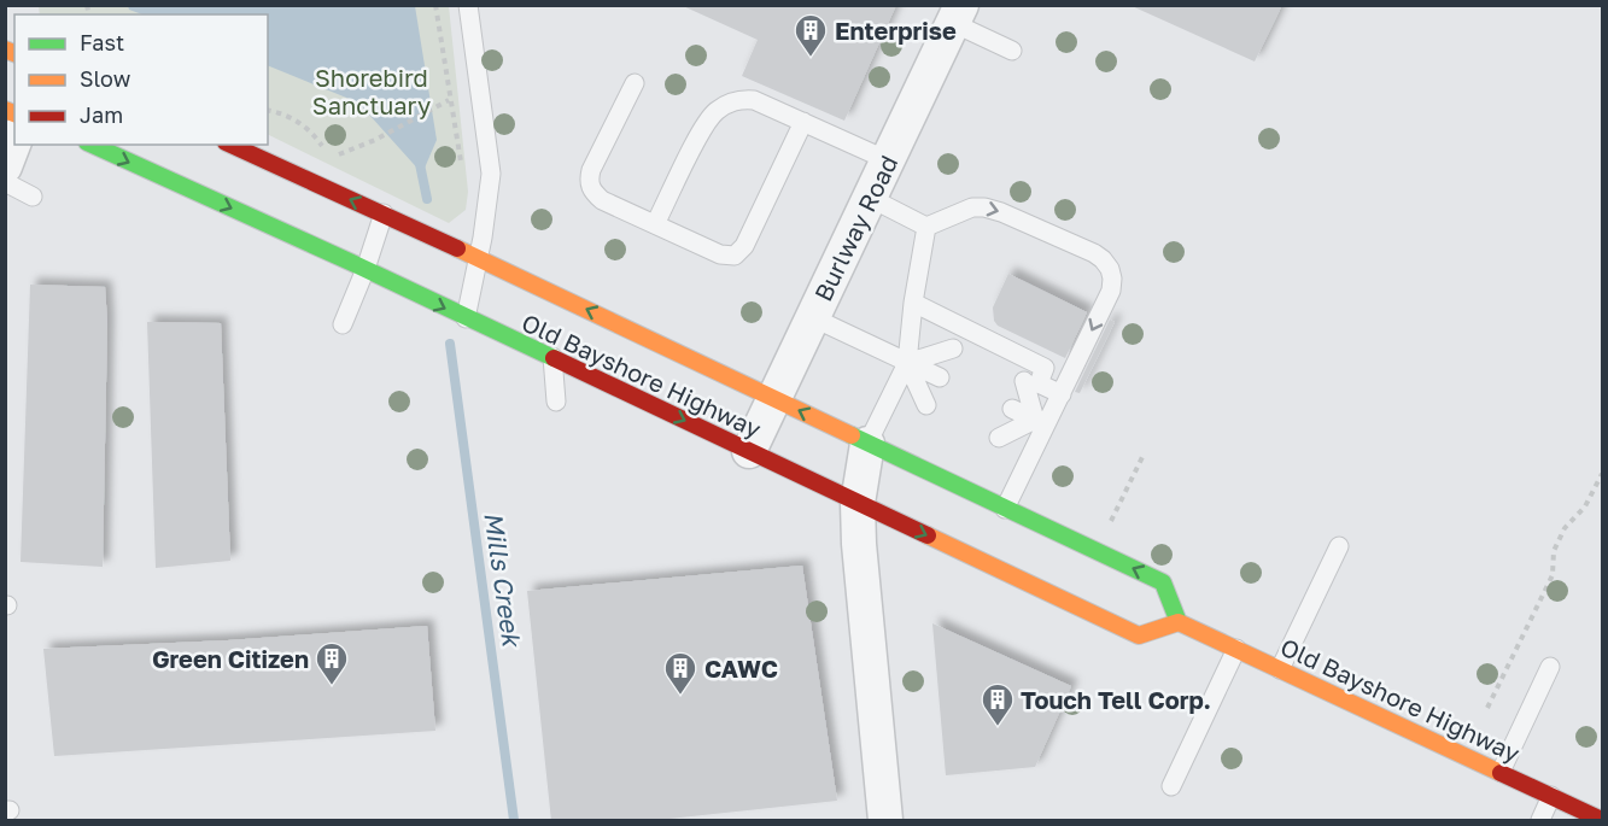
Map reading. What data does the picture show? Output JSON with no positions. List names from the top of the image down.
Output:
{
  "streets": {
    "main road": ["Old Bayshore Highway"],
    "street": ["Burlway Road"]
  },
  "crossings": [
    ["Burlway Road", "Old Bayshore Highway"]
  ],
  "water": ["Mills Creek"],
  "parks": ["Shorebird Sanctuary"],
  "places": {
    "building": [
      "Enterprise",
      "Green Citizen",
      "CAWC",
      "Touch Tell Corp."
    ]
  },
  "legend": ["Fast", "Slow", "Jam"]
}
